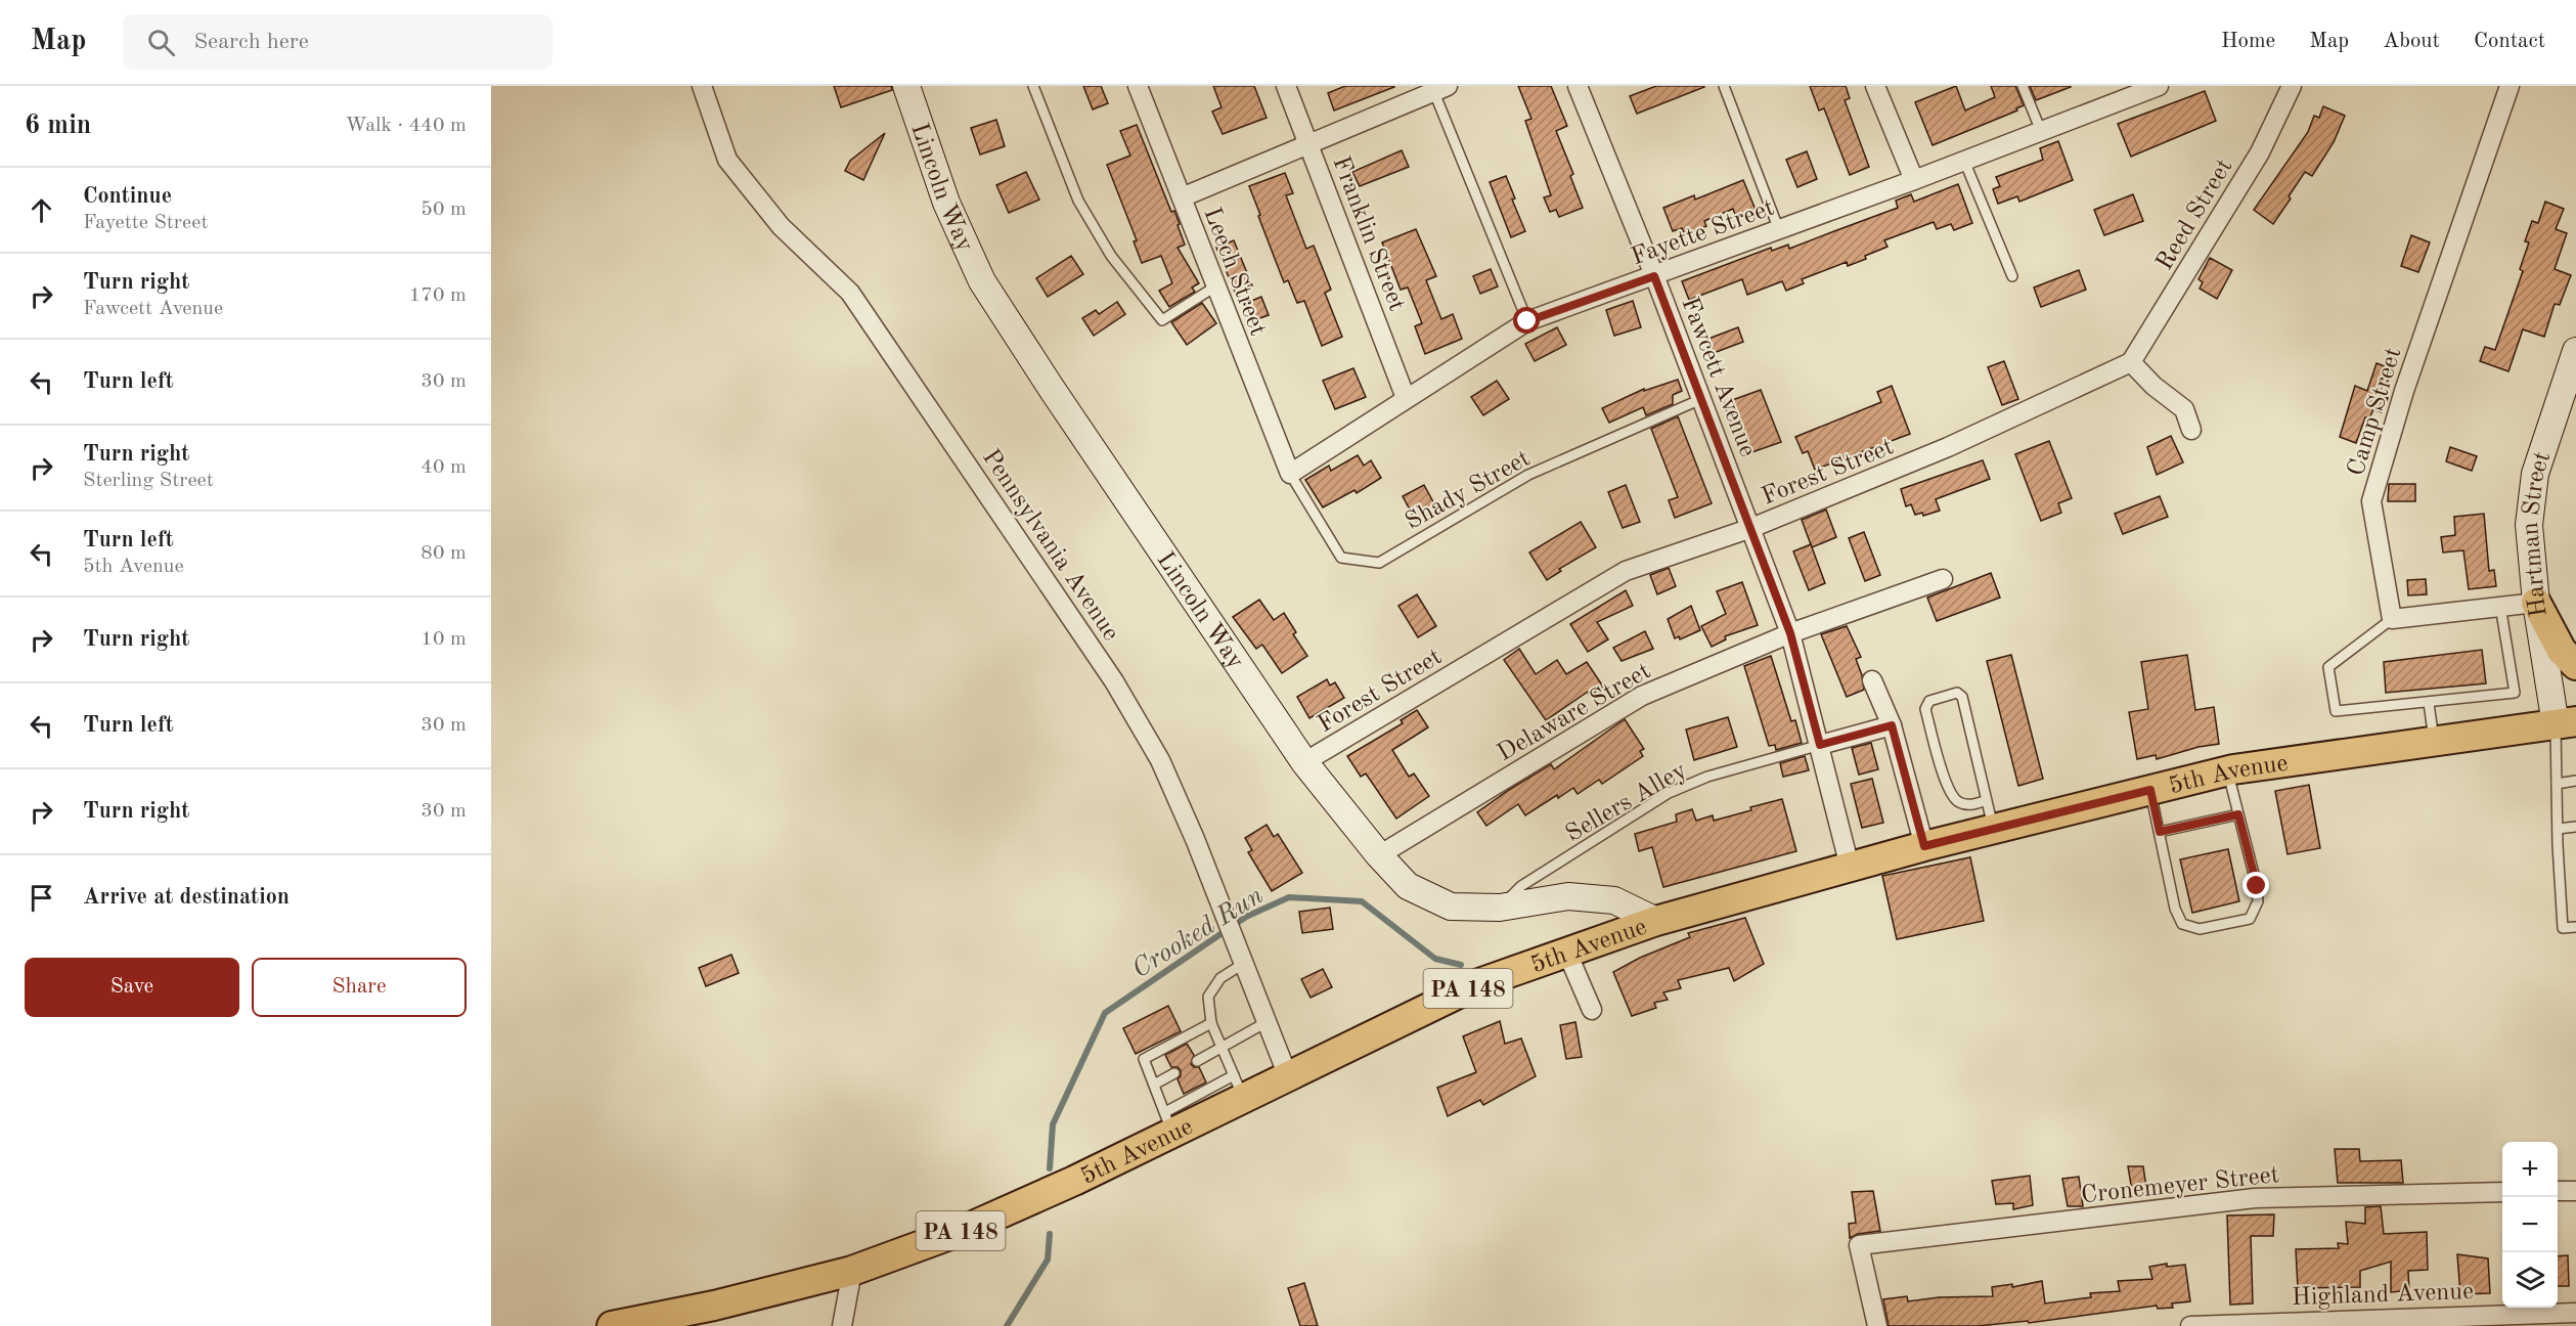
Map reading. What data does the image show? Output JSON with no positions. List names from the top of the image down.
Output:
{
  "streets": {
    "main road": [
      "Lincoln Way",
      "Hartman Street",
      "5th Avenue",
      "PA 148"
    ],
    "street": [
      "Reed Street",
      "Fayette Street",
      "Franklin Street",
      "Leech Street",
      "Fawcett Avenue",
      "Camp Street",
      "Forest Street",
      "Pennsylvania Avenue",
      "Delaware Street",
      "Cronemeyer Street",
      "Highland Avenue"
    ],
    "lane": ["Shady Street", "Sellers Alley"]
  },
  "crossings": [
    ["Lincoln Way", "Forest Street"],
    ["Lincoln Way", "Delaware Street"],
    ["Lincoln Way", "5th Avenue"],
    ["Lincoln Way", "Sellers Alley"],
    ["Reed Street", "Forest Street"],
    ["Fayette Street", "Franklin Street"],
    ["Fayette Street", "Leech Street"],
    ["Fayette Street", "Fawcett Avenue"],
    ["Fayette Street", "Shady Street"],
    ["Leech Street", "Shady Street"],
    ["Fawcett Avenue", "Forest Street"],
    ["Fawcett Avenue", "Shady Street"],
    ["Fawcett Avenue", "Delaware Street"],
    ["Fawcett Avenue", "5th Avenue"],
    ["Fawcett Avenue", "Sellers Alley"],
    ["Hartman Street", "5th Avenue"],
    ["Pennsylvania Avenue", "5th Avenue"]
  ],
  "water": ["Crooked Run"],
  "page": {
    "header": "Map",
    "search": "Search here",
    "nav": [
      "Home",
      "Map",
      "About",
      "Contact"
    ],
    "heading": ["6 min", "Walk · 440 m"],
    "list": [
      ["Continue", "Fayette Street", "50 m"],
      ["Turn right", "Fawcett Avenue", "170 m"],
      ["Turn left", "30 m"],
      ["Turn right", "Sterling Street", "40 m"],
      ["Turn left", "5th Avenue", "80 m"],
      ["Turn right", "10 m"],
      ["Turn left", "30 m"],
      ["Turn right", "30 m"],
      "Arrive at destination"
    ],
    "buttons": ["Save", "Share"],
    "map_buttons": ["+", "−"]
  }
}
